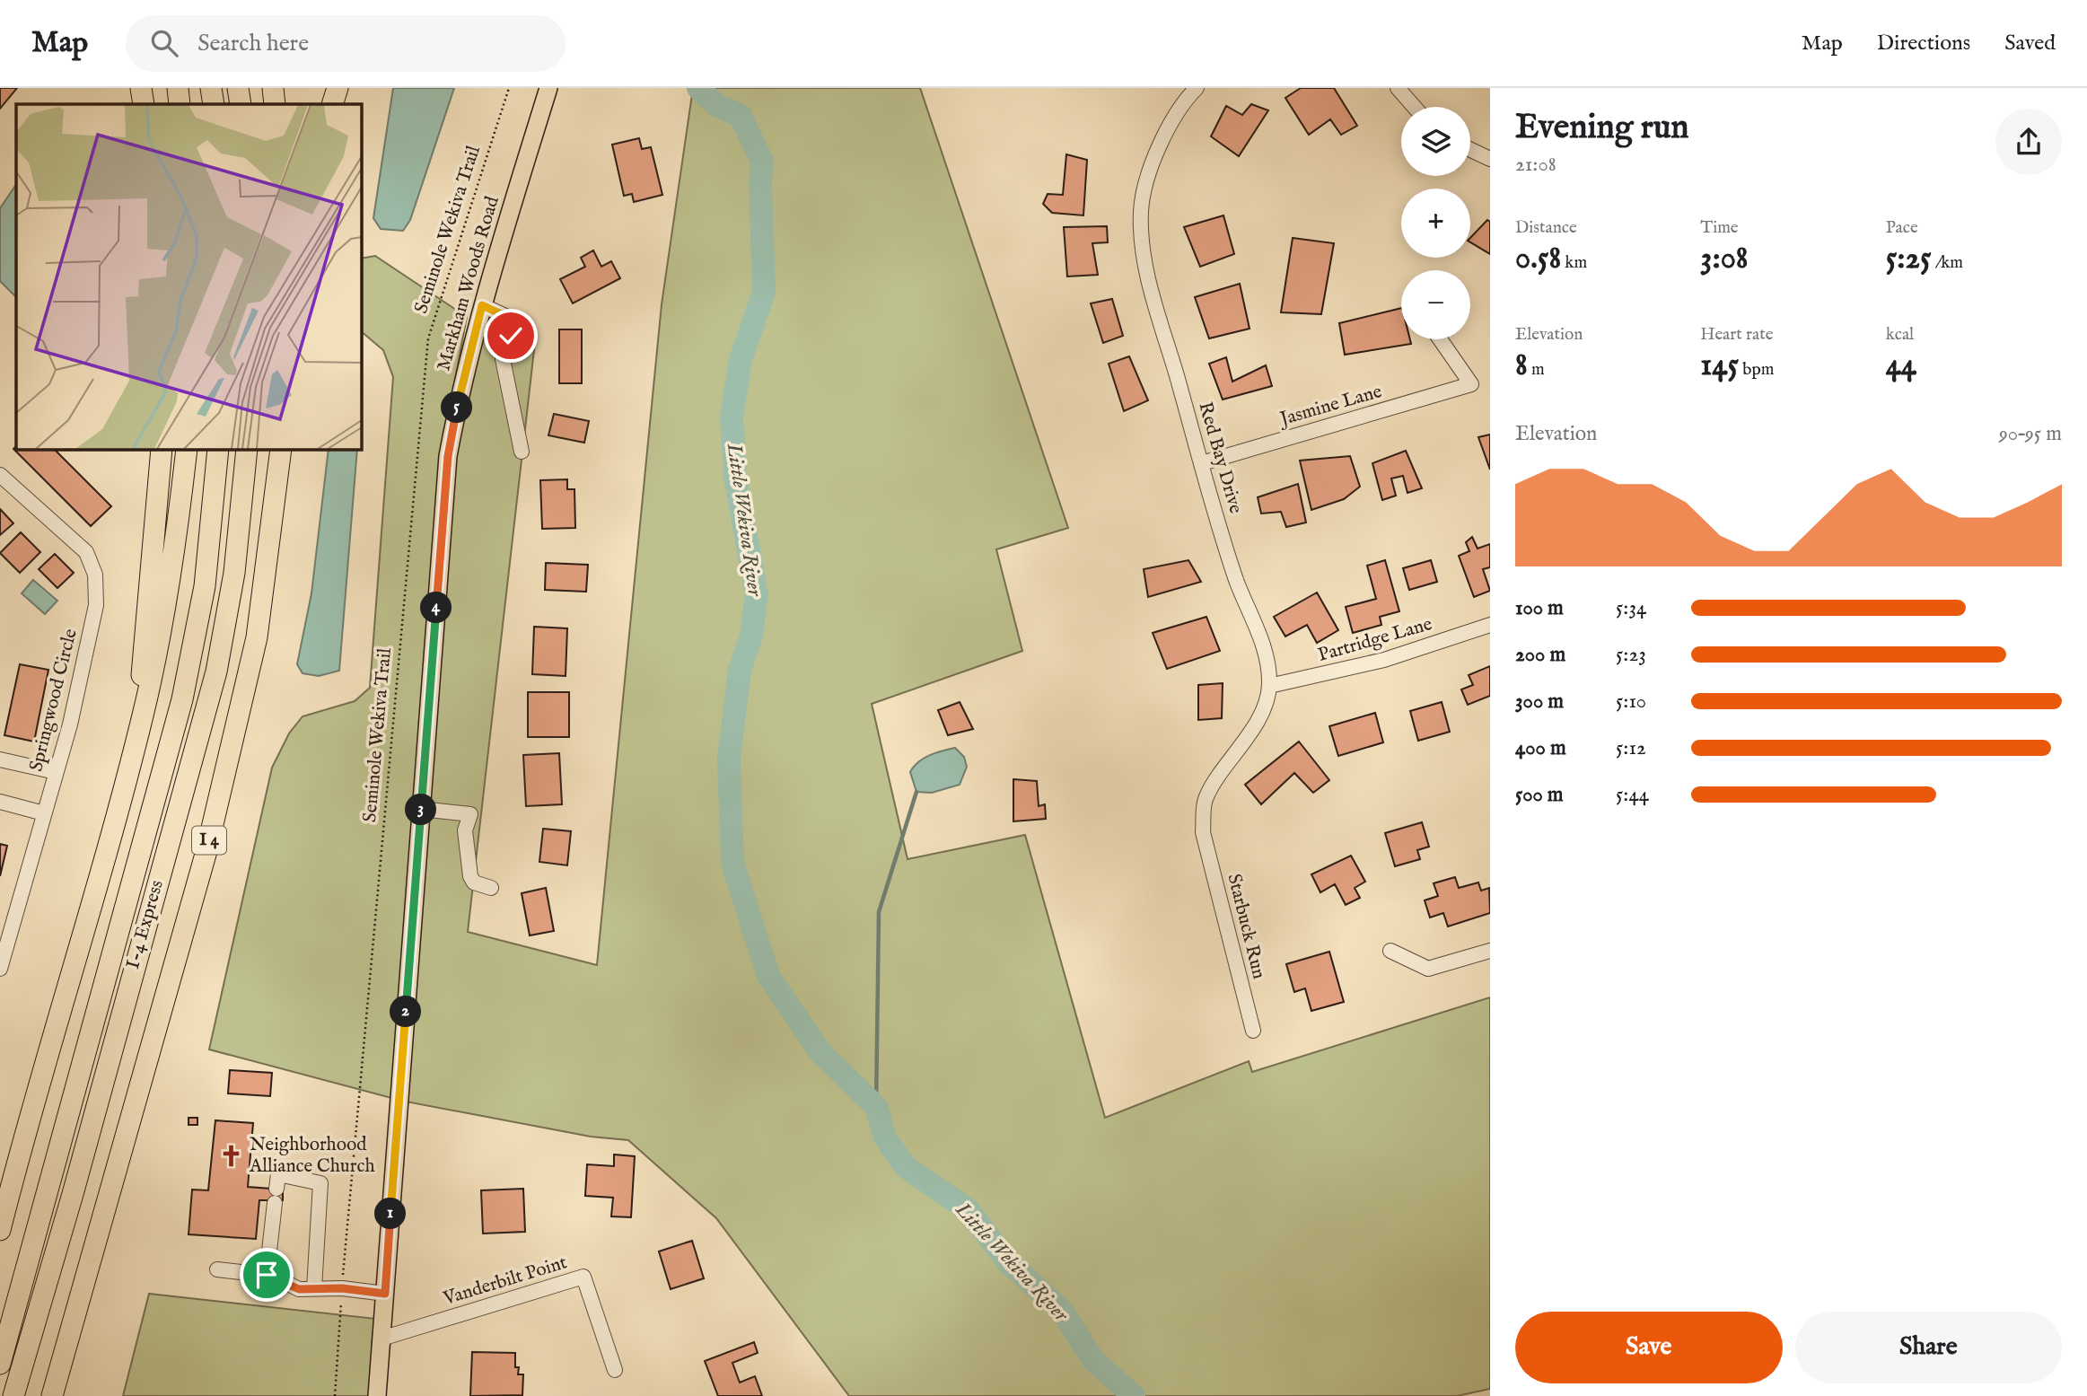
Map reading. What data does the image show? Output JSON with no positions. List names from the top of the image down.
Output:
{
  "streets": {
    "highway": ["I 4", "I-4 Express"],
    "main road": ["Markham Woods Road"],
    "street": [
      "Jasmine Lane",
      "Red Bay Drive",
      "Partridge Lane",
      "Springwood Circle",
      "Starbuck Run",
      "Vanderbilt Point"
    ],
    "path": ["Seminole Wekiva Trail"]
  },
  "crossings": [
    ["Markham Woods Road", "Vanderbilt Point"],
    ["Jasmine Lane", "Red Bay Drive"],
    ["Red Bay Drive", "Partridge Lane"],
    ["Red Bay Drive", "Starbuck Run"],
    ["Partridge Lane", "Starbuck Run"]
  ],
  "water": ["Little Wekiva River"],
  "places": {
    "church": ["Neighborhood Alliance Church"]
  },
  "page": {
    "header": "Map",
    "search": "Search here",
    "nav": ["Map", "Directions", "Saved"],
    "heading": ["Evening run", "21:08"],
    "map_buttons": ["+", "−"],
    "stats": [
      ["Distance", "0.58 km"],
      ["Time", "3:08"],
      ["Pace", "5:25 /km"],
      ["Elevation", "8 m"],
      ["Heart rate", "145 bpm"],
      ["kcal", "44"]
    ],
    "pins": [
      "5",
      "4",
      "3",
      "2",
      "1"
    ],
    "chart": ["Elevation", "90–95 m"],
    "list": [
      {
        "name": "100 m",
        "note": "5:34"
      },
      {
        "name": "200 m",
        "note": "5:23"
      },
      {
        "name": "300 m",
        "note": "5:10"
      },
      {
        "name": "400 m",
        "note": "5:12"
      },
      {
        "name": "500 m",
        "note": "5:44"
      }
    ],
    "buttons": ["Save", "Share"]
  }
}
